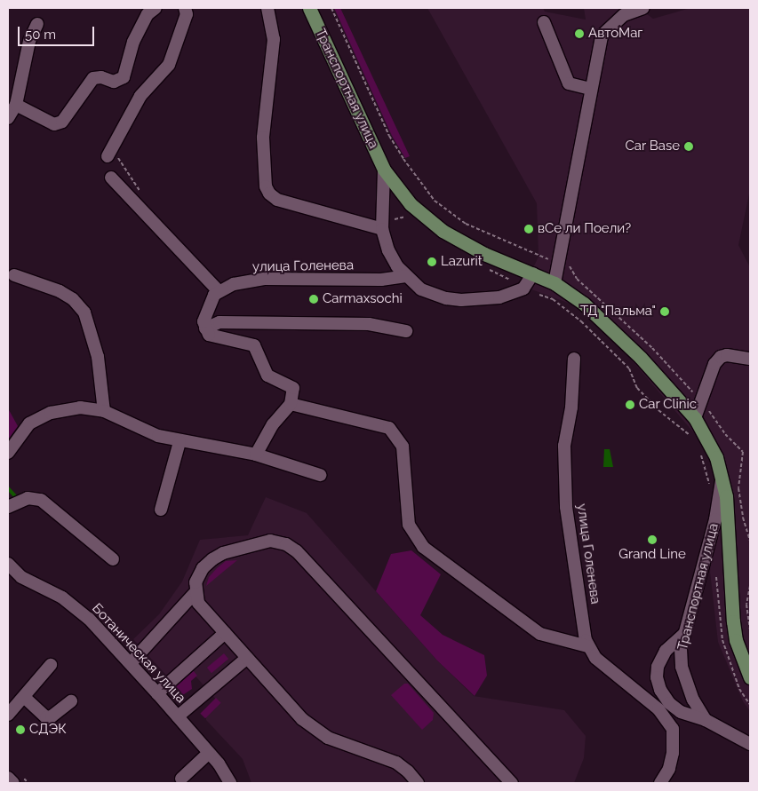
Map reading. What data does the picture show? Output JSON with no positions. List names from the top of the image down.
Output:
{
  "streets": {
    "main road": ["Транспортная улица"],
    "street": ["улица Голенева", "Ботаническая улица"]
  },
  "crossings": [
    ["Транспортная улица", "улица Голенева"]
  ],
  "places": [
    "АвтоМаг",
    "Car Base",
    "вСе ли Поели?",
    "Lazurit",
    "Carmaxsochi",
    "ТД \"Пальма\"",
    "Car Clinic",
    "Grand Line",
    "СДЭК"
  ],
  "scale_bar": "50 m"
}
